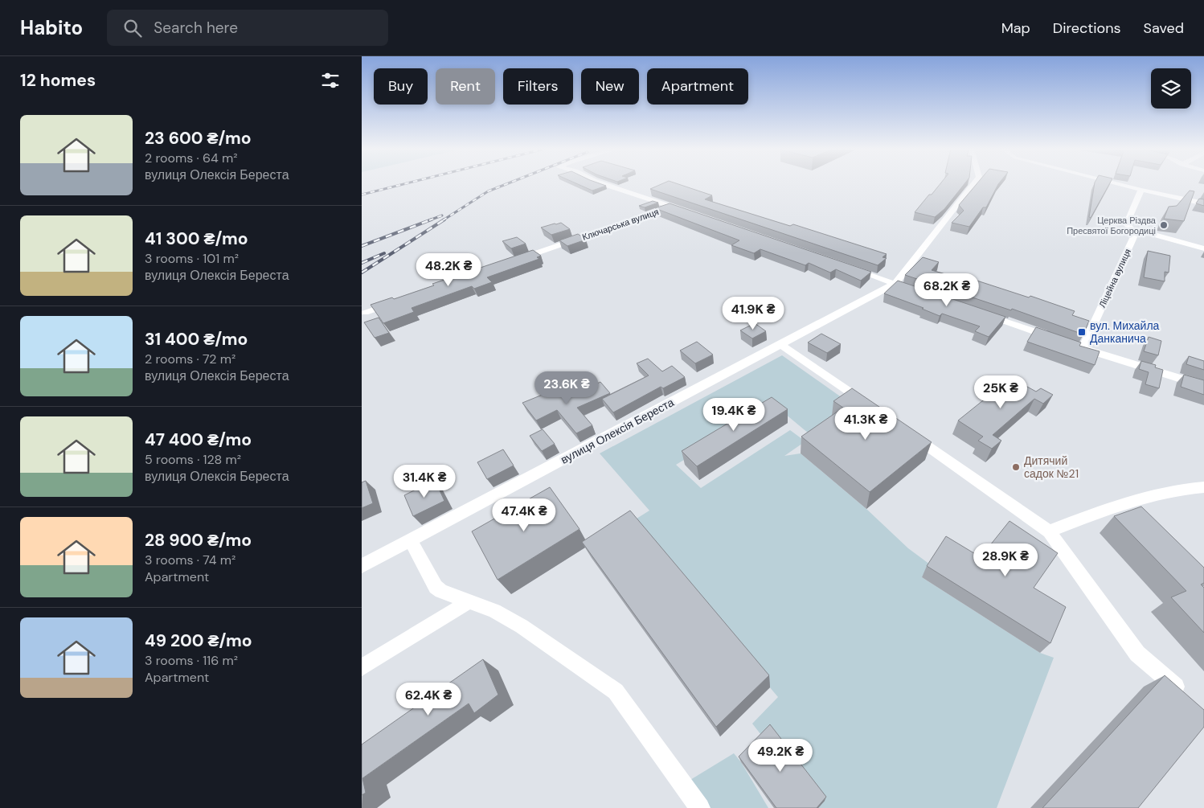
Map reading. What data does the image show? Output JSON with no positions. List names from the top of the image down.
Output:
{
  "streets": {
    "street": ["Ключарська вулиця", "Ліцейна вулиця", "вулиця Олексія Береста"]
  },
  "places": {
    "other": ["Церква Різдва Пресвятої Богородиці", "Дитячий садок №21"],
    "transit": ["вул. Михайла Данканича"]
  },
  "page": {
    "header": "Habito",
    "search": "Search here",
    "nav": ["Map", "Directions", "Saved"],
    "heading": "12 homes",
    "chip": [
      "Buy",
      "Rent",
      "Filters",
      "New",
      "Apartment"
    ],
    "list": [
      {
        "name": "23 600 ₴/mo",
        "note": "2 rooms · 64 m² · вулиця Олексія Береста"
      },
      {
        "name": "41 300 ₴/mo",
        "note": "3 rooms · 101 m² · вулиця Олексія Береста"
      },
      {
        "name": "31 400 ₴/mo",
        "note": "2 rooms · 72 m² · вулиця Олексія Береста"
      },
      {
        "name": "47 400 ₴/mo",
        "note": "5 rooms · 128 m² · вулиця Олексія Береста"
      },
      {
        "name": "28 900 ₴/mo",
        "note": "3 rooms · 74 m² · Apartment"
      },
      {
        "name": "49 200 ₴/mo",
        "note": "3 rooms · 116 m² · Apartment"
      }
    ],
    "price": [
      "48.2K ₴",
      "68.2K ₴",
      "41.9K ₴",
      "23.6K ₴",
      "25K ₴",
      "19.4K ₴",
      "41.3K ₴",
      "31.4K ₴",
      "47.4K ₴",
      "28.9K ₴",
      "62.4K ₴",
      "49.2K ₴"
    ]
  }
}
